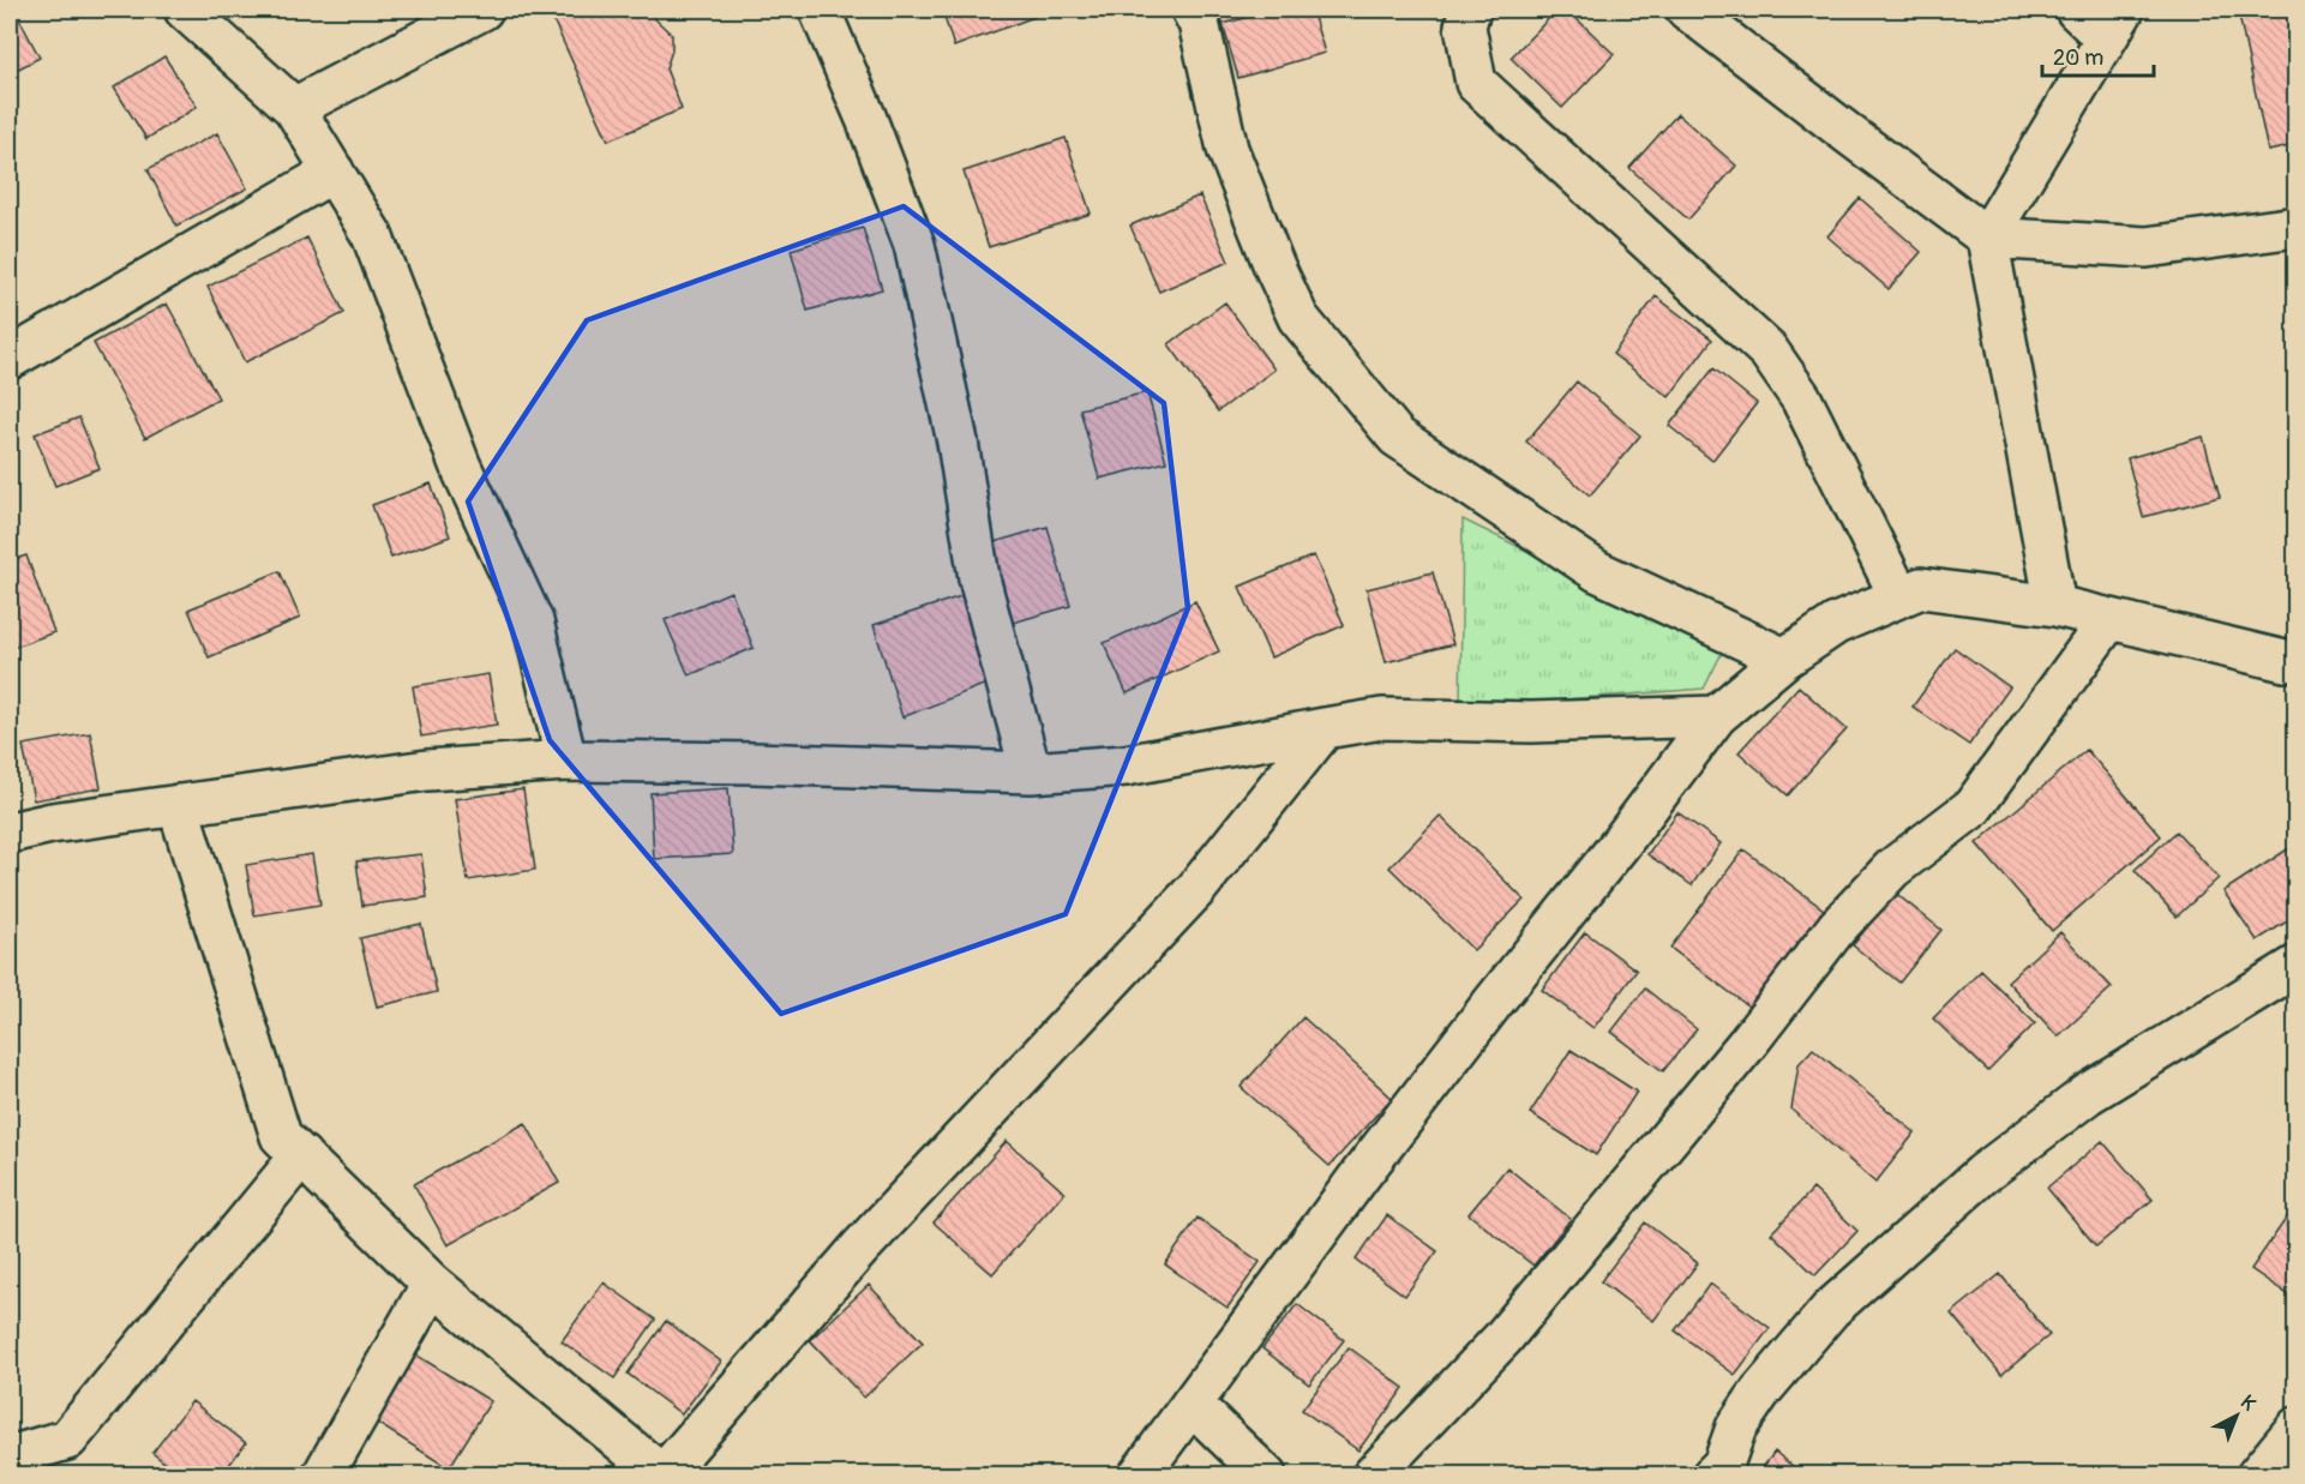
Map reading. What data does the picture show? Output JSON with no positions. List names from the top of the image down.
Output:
{
  "scale_bar": "20 m",
  "north": "top right"
}
